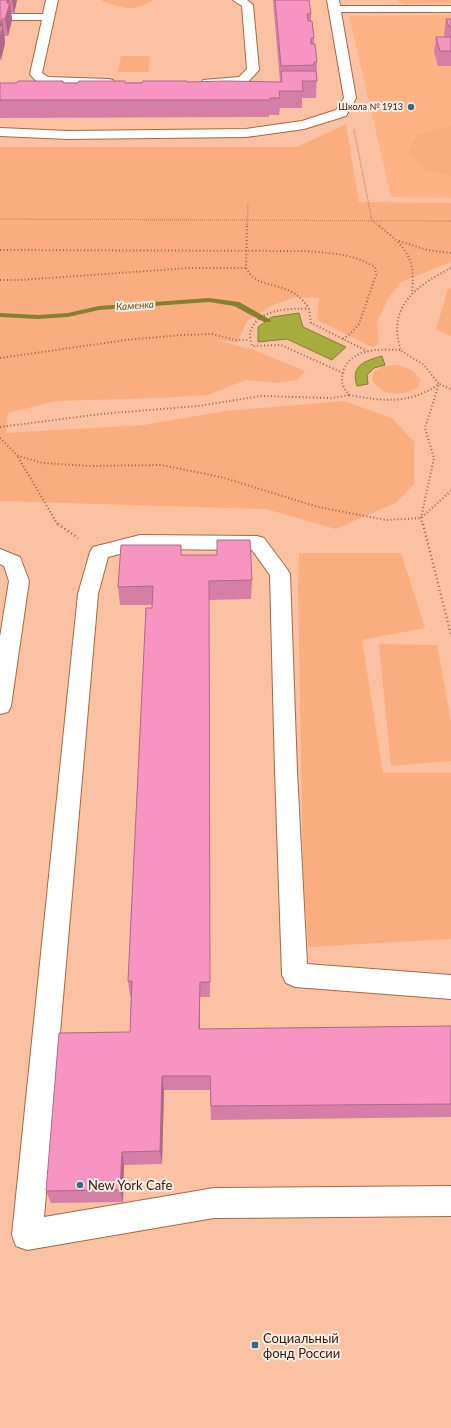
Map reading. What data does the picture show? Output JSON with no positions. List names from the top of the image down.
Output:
{
  "water": ["Каменка"],
  "places": {
    "other": ["Школа № 1913", "New York Cafe"],
    "transit": ["Социальный фонд России"]
  }
}
